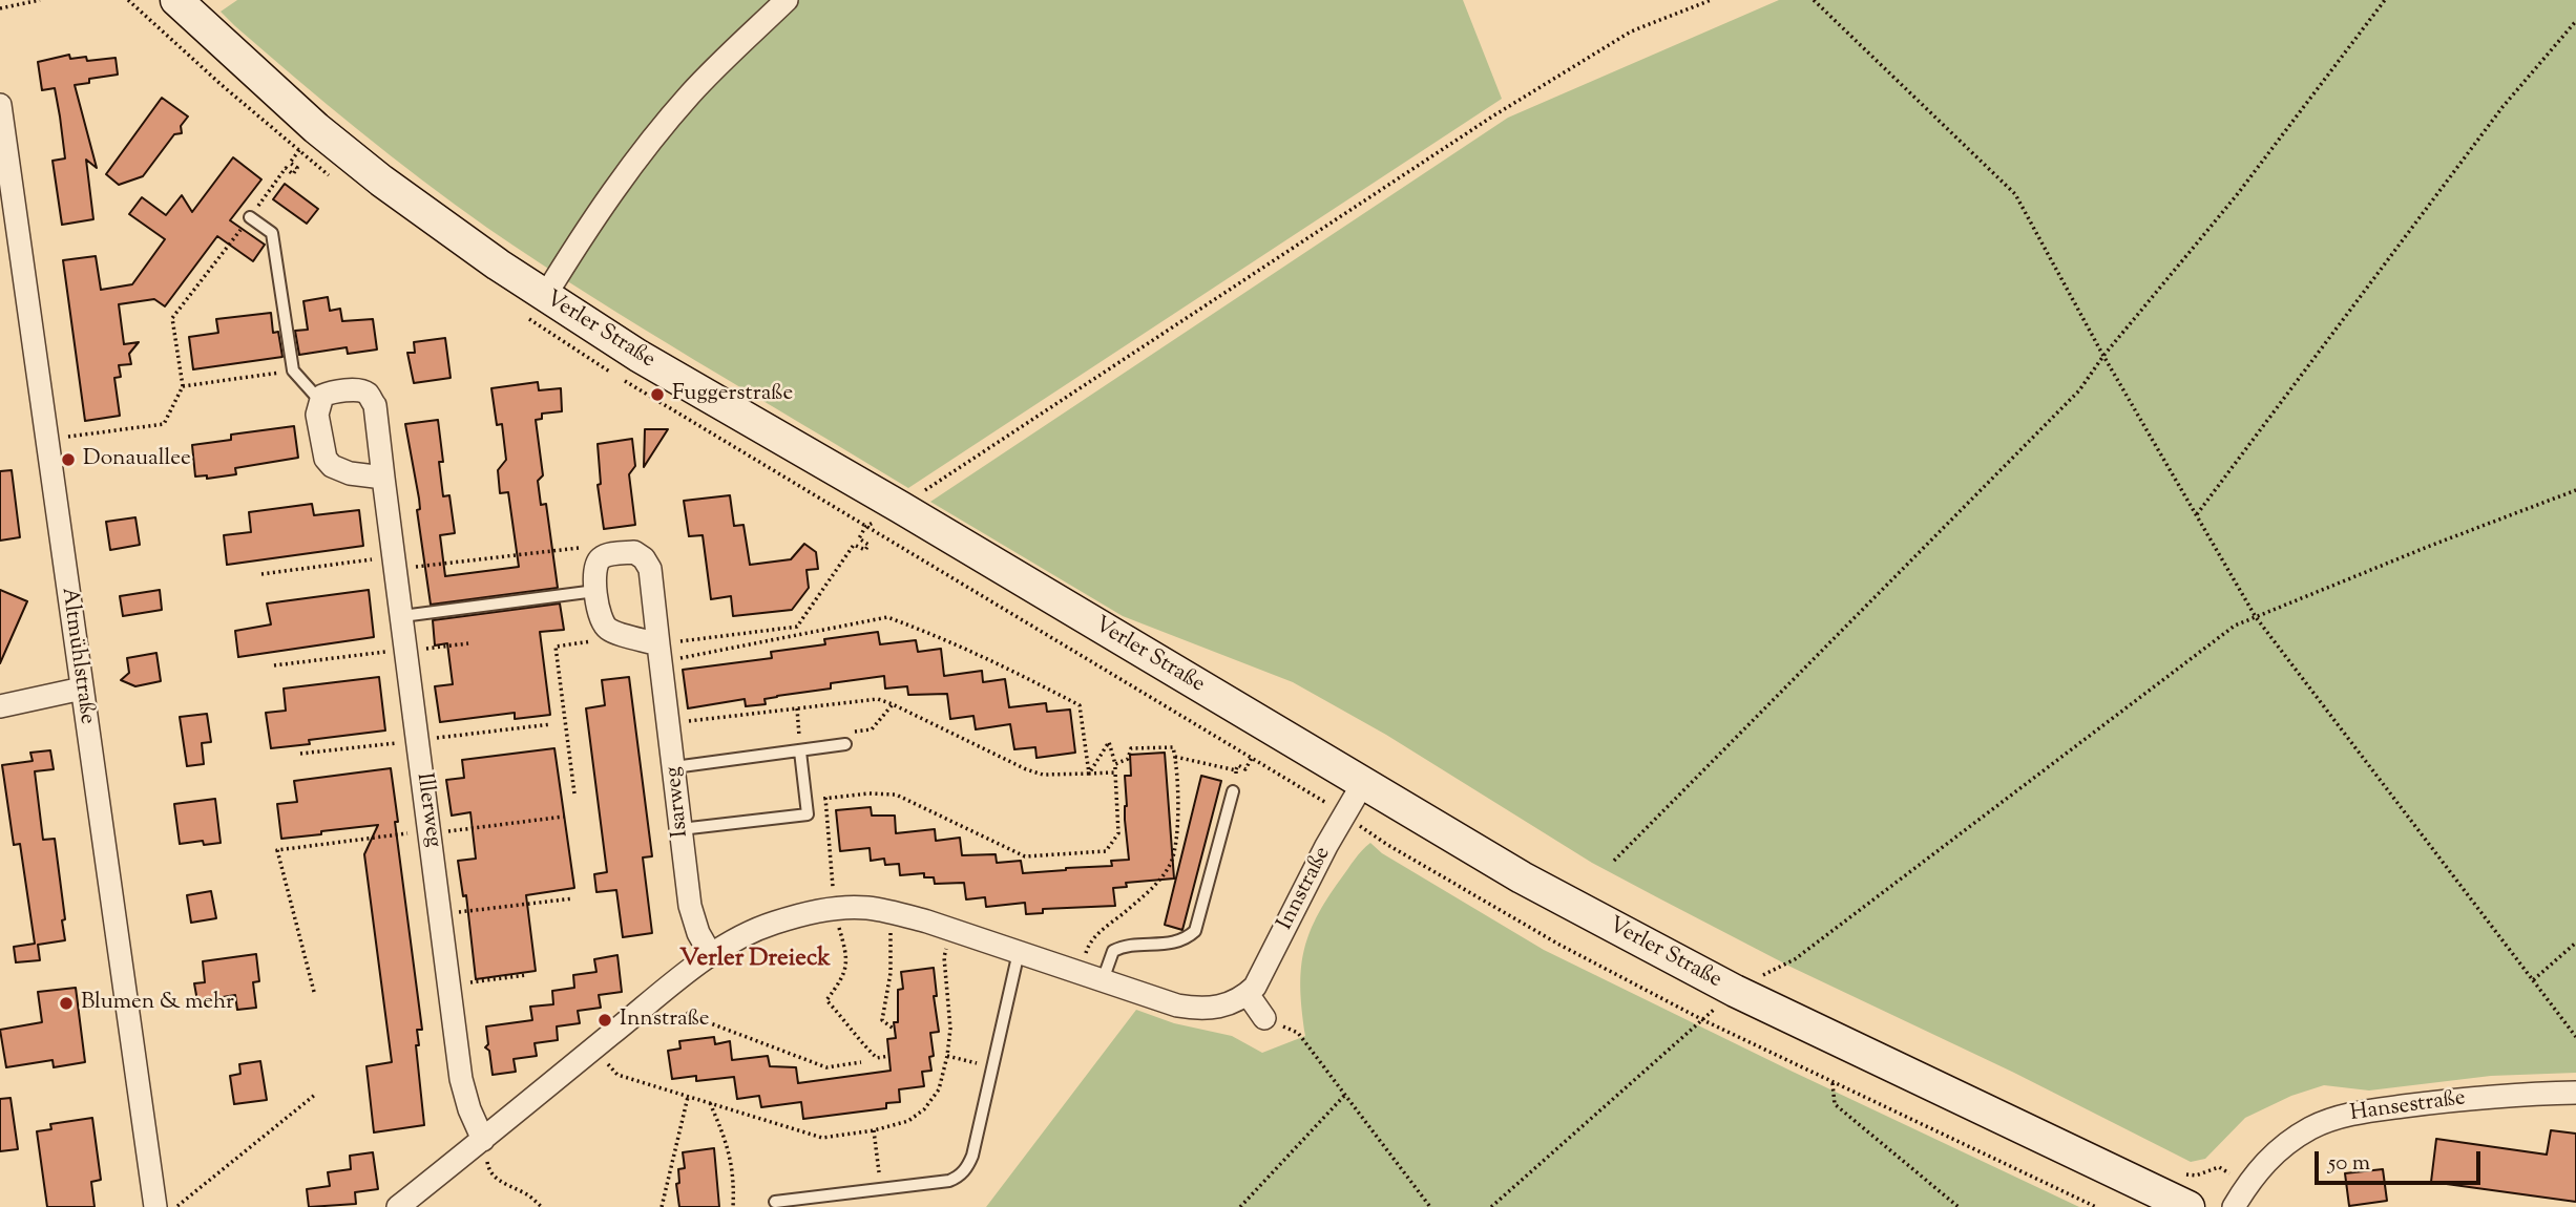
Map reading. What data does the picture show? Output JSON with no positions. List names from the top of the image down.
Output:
{
  "streets": {
    "main road": ["Verler Straße"],
    "street": [
      "Altmühlstraße",
      "Isarweg",
      "Illerweg",
      "Innstraße",
      "Hansestraße"
    ]
  },
  "crossings": [
    ["Verler Straße", "Innstraße"]
  ],
  "districts": ["Verler Dreieck"],
  "places": [
    "Fuggerstraße",
    "Donauallee",
    "Blumen & mehr",
    "Innstraße"
  ],
  "scale_bar": "50 m"
}
